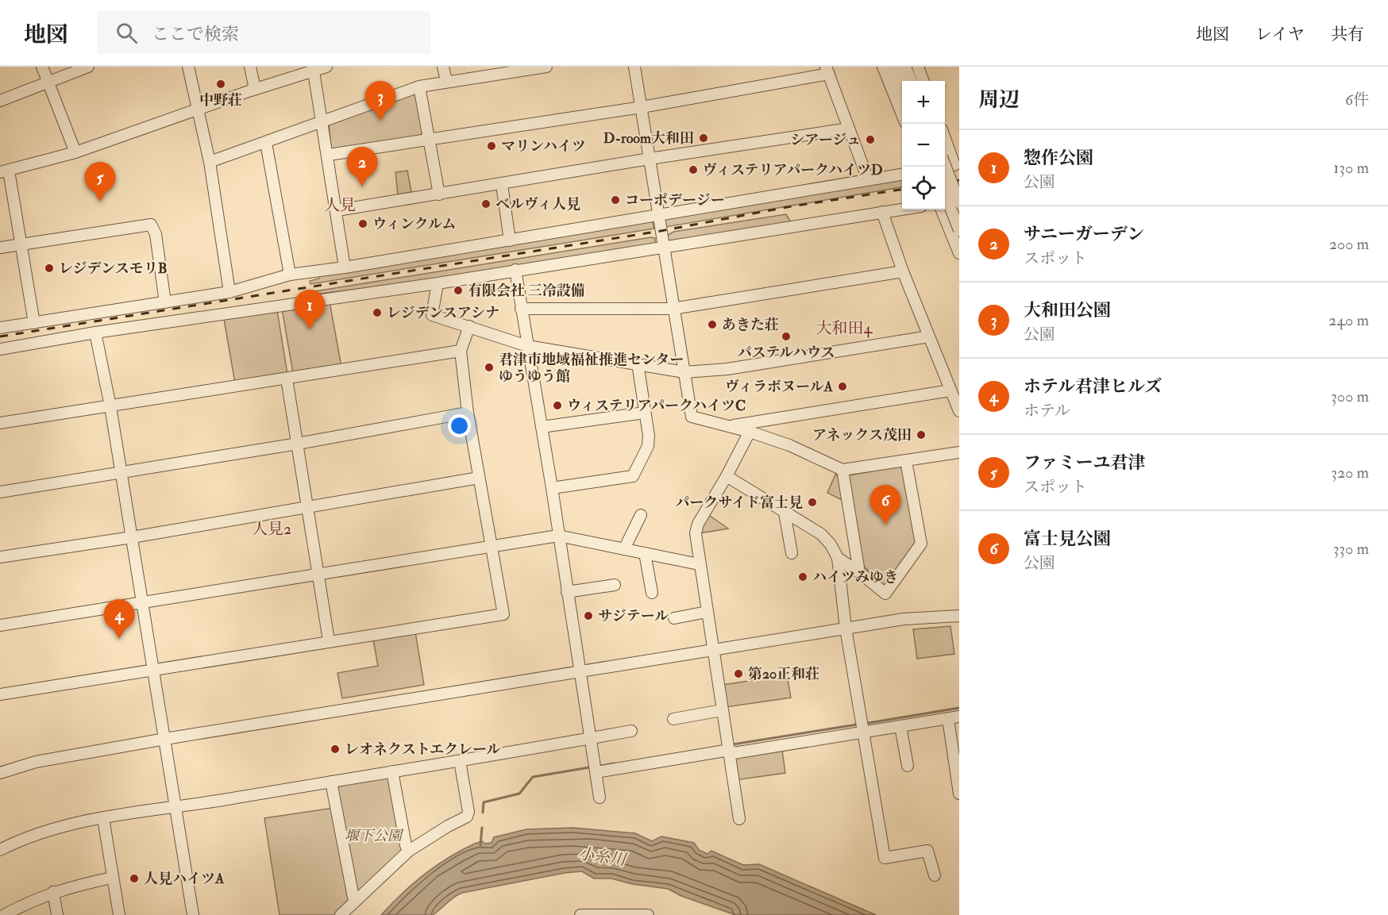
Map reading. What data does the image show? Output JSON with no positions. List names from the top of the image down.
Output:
{
  "districts": ["人見", "大和田4", "人見2"],
  "water": ["小糸川"],
  "parks": ["堰下公園"],
  "places": [
    "中野荘",
    "D-room大和田",
    "シアージュ",
    "マリンハイツ",
    "ヴィステリアパークハイツD",
    "コーポデージー",
    "ベルヴィ人見",
    "ウィンクルム",
    "レジデンスモリB",
    "有限会社 三冷設備",
    "レジデンスアシナ",
    "あきた荘",
    "パステルハウス",
    "君津市地域福祉推進センター ゆうゆう館",
    "ヴィラボヌールA",
    "ウィステリアパークハイツC",
    "アネックス茂田",
    "パークサイド富士見",
    "ハイツみゆき",
    "サジテール",
    "第20正和荘",
    "レオネクストエクレール",
    "人見ハイツA"
  ],
  "page": {
    "header": "地図",
    "search": "ここで検索",
    "nav": ["地図", "レイヤ", "共有"],
    "heading": ["周辺", "6件"],
    "map_buttons": ["+", "−"],
    "pins": [
      "3",
      "2",
      "5",
      "1",
      "6",
      "4"
    ],
    "list": [
      {
        "mark": "1",
        "name": "惣作公園",
        "note": "公園",
        "value": "130 m"
      },
      {
        "mark": "2",
        "name": "サニーガーデン",
        "note": "スポット",
        "value": "200 m"
      },
      {
        "mark": "3",
        "name": "大和田公園",
        "note": "公園",
        "value": "240 m"
      },
      {
        "mark": "4",
        "name": "ホテル君津ヒルズ",
        "note": "ホテル",
        "value": "300 m"
      },
      {
        "mark": "5",
        "name": "ファミーユ君津",
        "note": "スポット",
        "value": "320 m"
      },
      {
        "mark": "6",
        "name": "富士見公園",
        "note": "公園",
        "value": "330 m"
      }
    ]
  }
}
